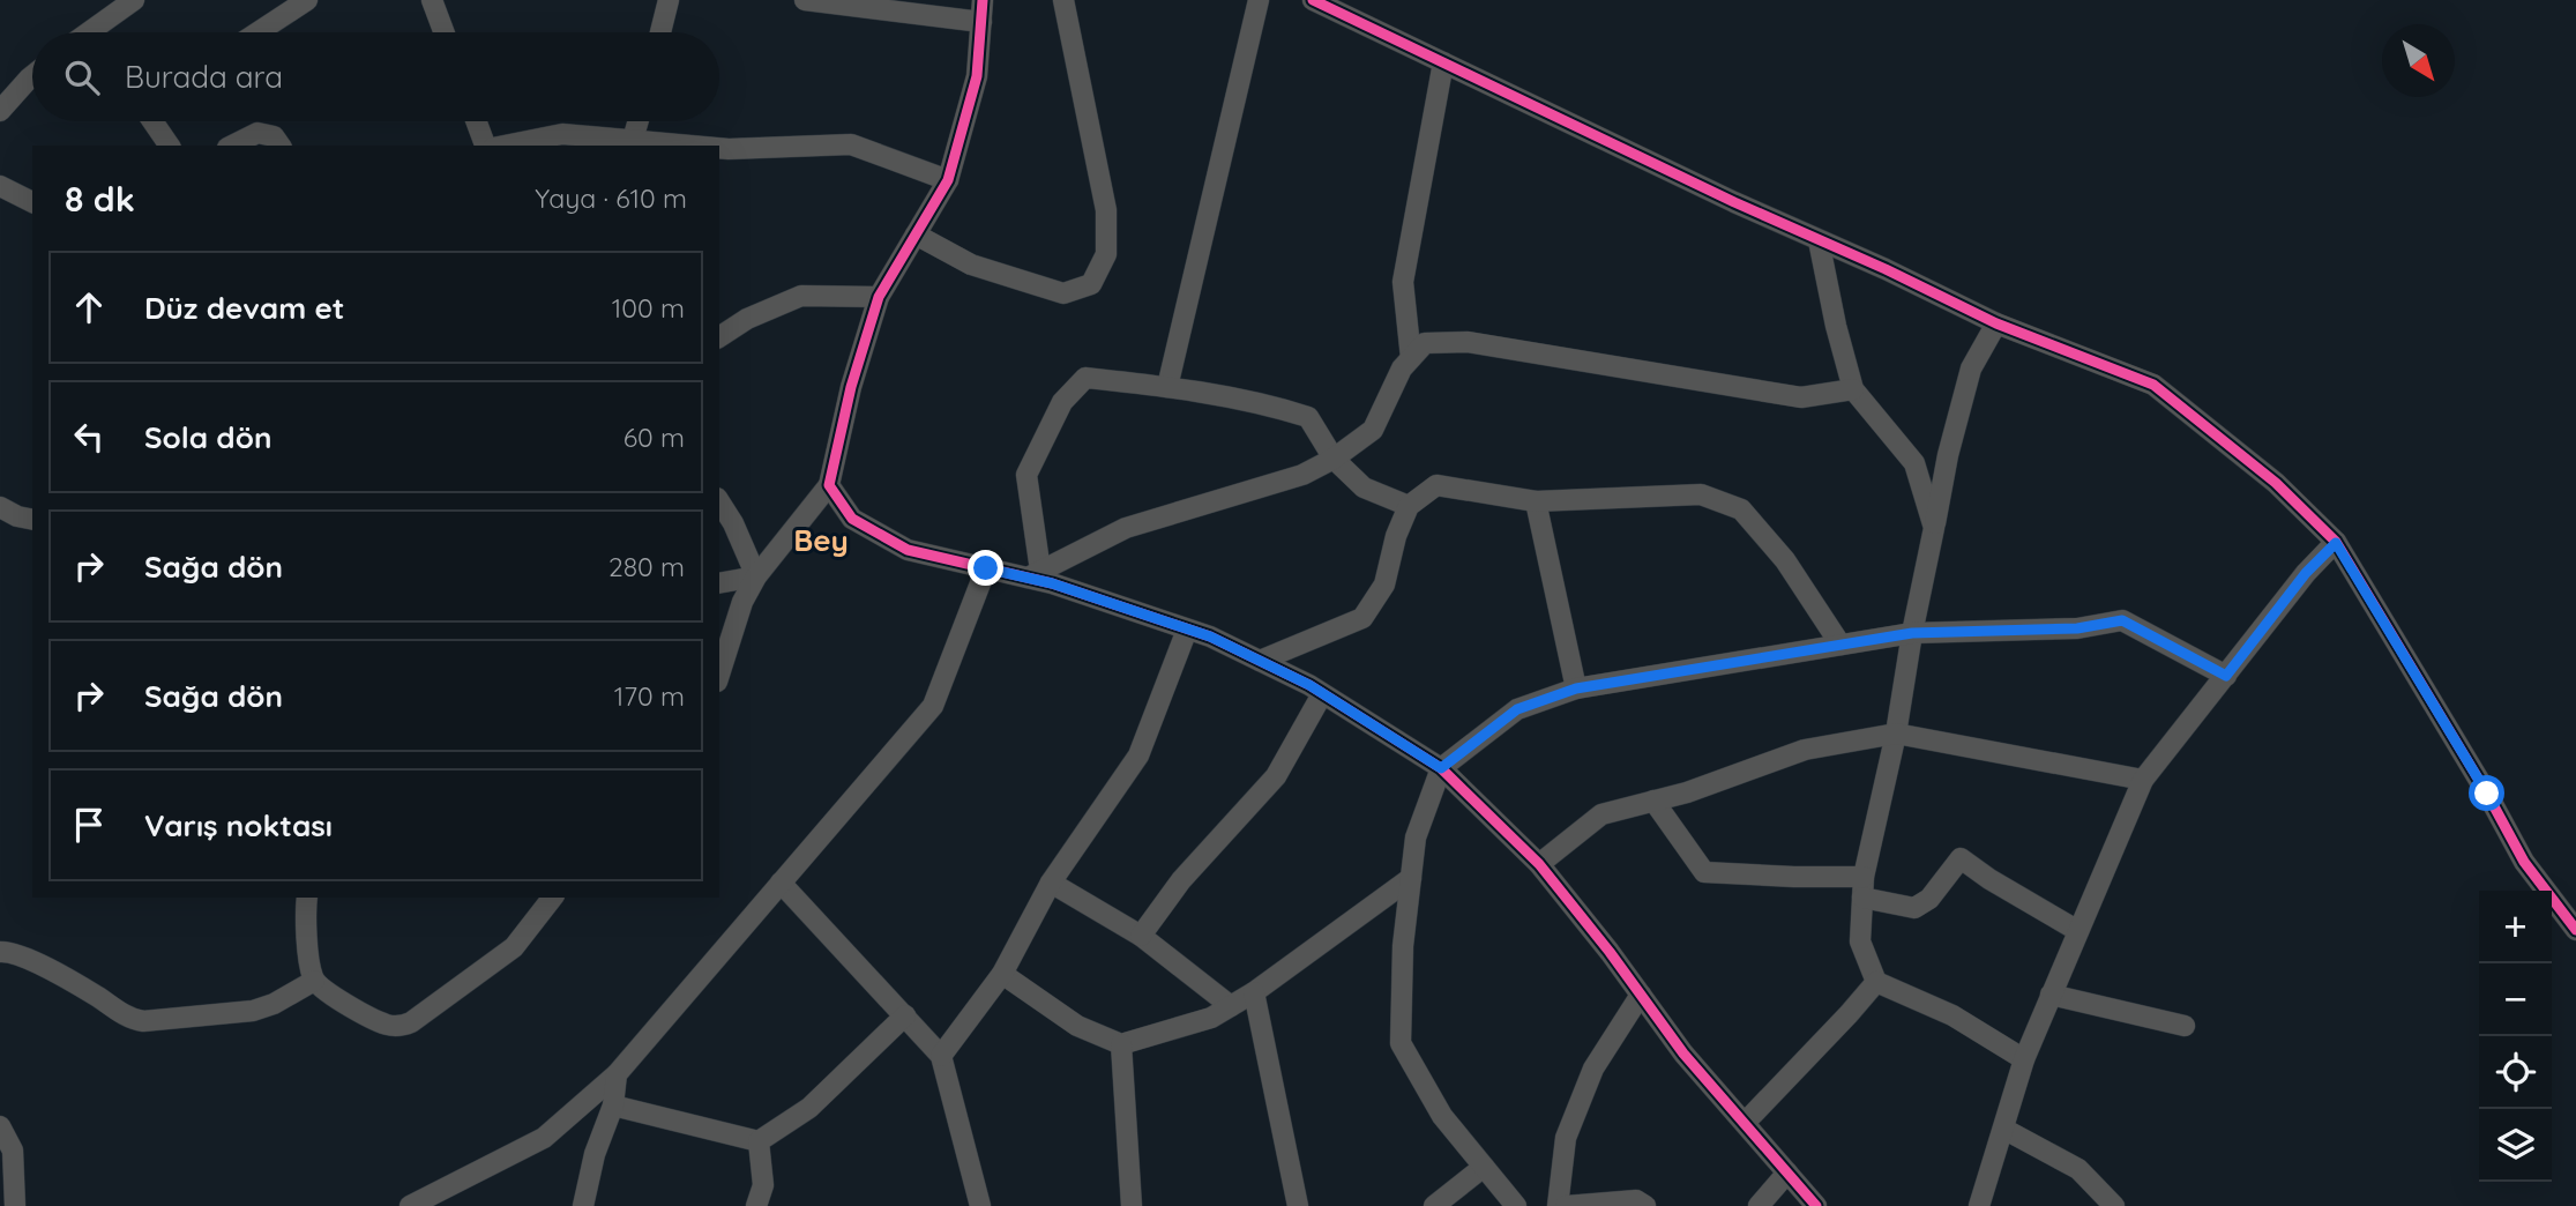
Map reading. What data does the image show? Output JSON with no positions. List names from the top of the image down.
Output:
{
  "districts": ["Bey"],
  "north": "bottom right",
  "page": {
    "search": "Burada ara",
    "heading": ["8 dk", "Yaya · 610 m"],
    "list": [
      ["Düz devam et", "100 m"],
      ["Sola dön", "60 m"],
      ["Sağa dön", "280 m"],
      ["Sağa dön", "170 m"],
      "Varış noktası"
    ],
    "map_buttons": ["+", "−"]
  }
}
